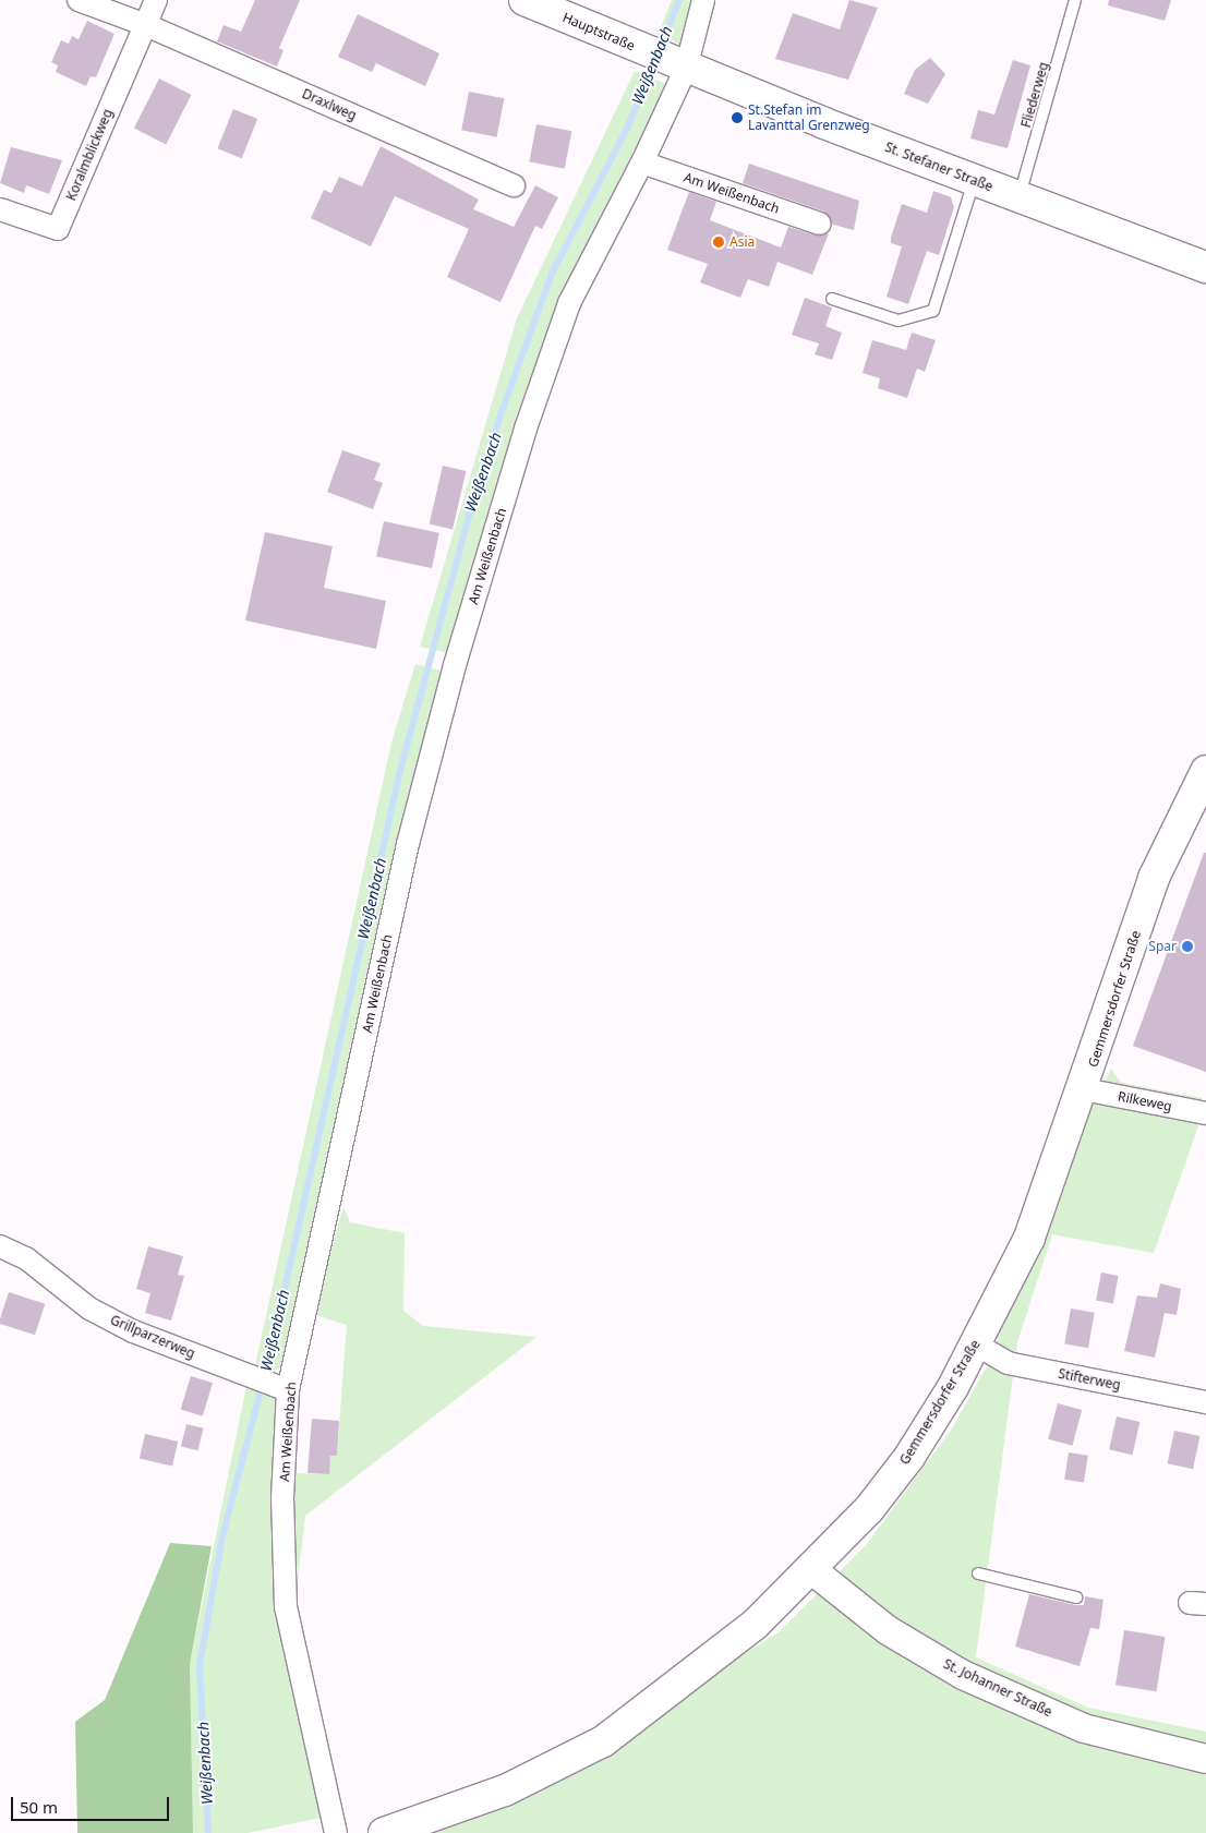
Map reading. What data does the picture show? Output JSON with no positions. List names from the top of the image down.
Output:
{
  "streets": {
    "main road": ["Hauptstraße", "St. Stefaner Straße", "Gemmersdorfer Straße"],
    "street": [
      "Draxlweg",
      "Koralmblickweg",
      "Am Weißenbach",
      "Rilkeweg",
      "Grillparzerweg",
      "Stifterweg",
      "St. Johanner Straße"
    ],
    "lane": ["Fliederweg"]
  },
  "crossings": [
    ["Hauptstraße", "St. Stefaner Straße"],
    ["Hauptstraße", "Am Weißenbach"],
    ["Fliederweg", "St. Stefaner Straße"],
    ["Draxlweg", "Koralmblickweg"],
    ["St. Stefaner Straße", "Am Weißenbach"],
    ["Am Weißenbach", "Grillparzerweg"],
    ["Gemmersdorfer Straße", "Rilkeweg"],
    ["Gemmersdorfer Straße", "Stifterweg"],
    ["Gemmersdorfer Straße", "St. Johanner Straße"]
  ],
  "water": ["Weißenbach"],
  "places": ["St.Stefan im Lavanttal Grenzweg", "Asia", "Spar"],
  "scale_bar": "50 m"
}
